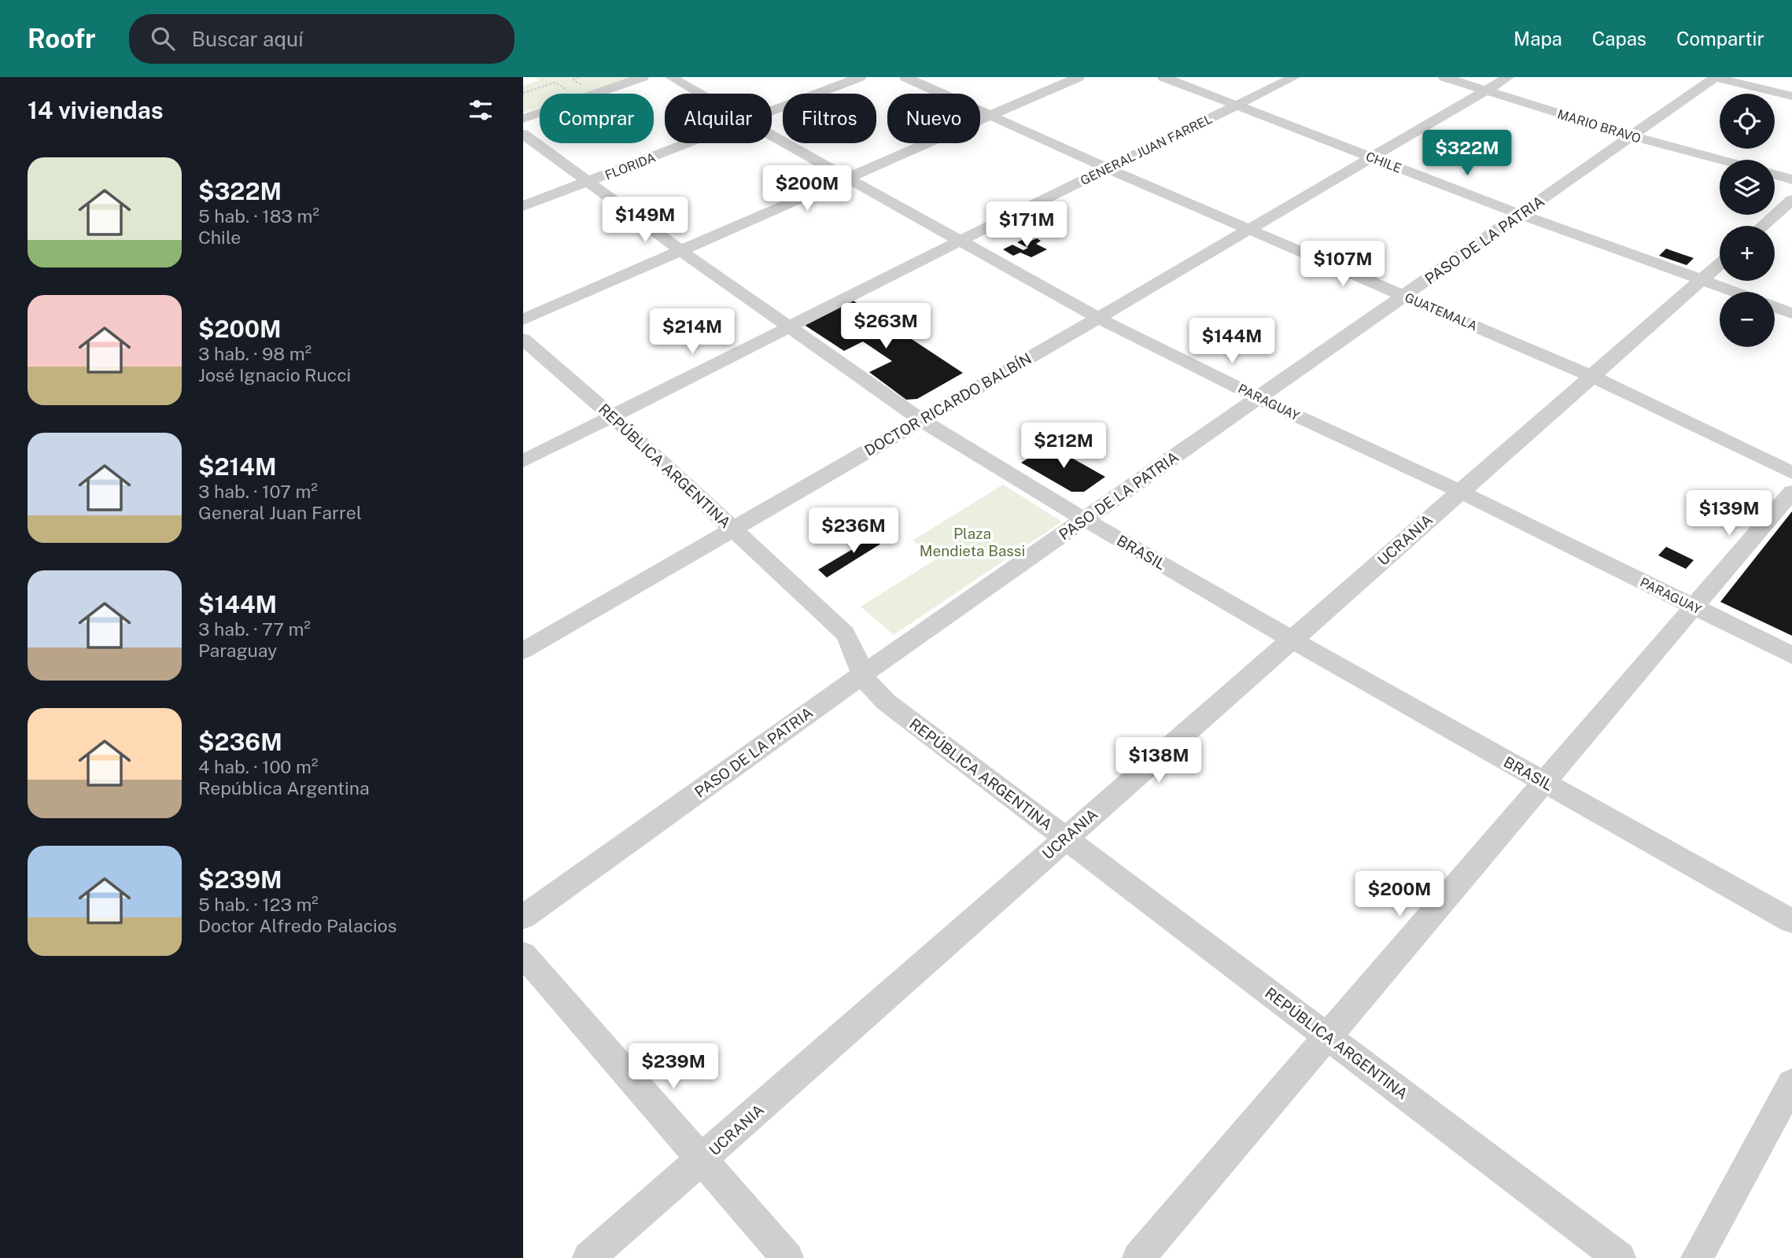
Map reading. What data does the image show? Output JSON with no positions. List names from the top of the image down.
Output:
{
  "streets": {
    "street": [
      "MARIO BRAVO",
      "GENERAL JUAN FARREL",
      "CHILE",
      "FLORIDA",
      "PASO DE LA PATRIA",
      "GUATEMALA",
      "PARAGUAY",
      "DOCTOR RICARDO BALBÍN",
      "REPÚBLICA ARGENTINA",
      "UCRANIA",
      "BRASIL"
    ]
  },
  "crossings": [
    ["MARIO BRAVO", "PASO DE LA PATRIA"],
    ["MARIO BRAVO", "DOCTOR RICARDO BALBÍN"],
    ["GENERAL JUAN FARREL", "CHILE"],
    ["GENERAL JUAN FARREL", "GUATEMALA"],
    ["GENERAL JUAN FARREL", "PARAGUAY"],
    ["GENERAL JUAN FARREL", "REPÚBLICA ARGENTINA"],
    ["GENERAL JUAN FARREL", "BRASIL"],
    ["CHILE", "PASO DE LA PATRIA"],
    ["CHILE", "DOCTOR RICARDO BALBÍN"],
    ["CHILE", "UCRANIA"],
    ["FLORIDA", "BRASIL"],
    ["PASO DE LA PATRIA", "GUATEMALA"],
    ["PASO DE LA PATRIA", "PARAGUAY"],
    ["PASO DE LA PATRIA", "REPÚBLICA ARGENTINA"],
    ["PASO DE LA PATRIA", "BRASIL"],
    ["GUATEMALA", "DOCTOR RICARDO BALBÍN"],
    ["GUATEMALA", "UCRANIA"],
    ["PARAGUAY", "DOCTOR RICARDO BALBÍN"],
    ["PARAGUAY", "UCRANIA"],
    ["DOCTOR RICARDO BALBÍN", "REPÚBLICA ARGENTINA"],
    ["DOCTOR RICARDO BALBÍN", "BRASIL"],
    ["REPÚBLICA ARGENTINA", "UCRANIA"],
    ["UCRANIA", "BRASIL"]
  ],
  "parks": ["Plaza Mendieta Bassi"],
  "page": {
    "header": "Roofr",
    "search": "Buscar aquí",
    "nav": ["Mapa", "Capas", "Compartir"],
    "heading": "14 viviendas",
    "map_buttons": ["+", "−"],
    "chip": [
      "Comprar",
      "Alquilar",
      "Filtros",
      "Nuevo"
    ],
    "price": [
      "$322M",
      "$200M",
      "$149M",
      "$171M",
      "$107M",
      "$263M",
      "$214M",
      "$144M",
      "$212M",
      "$139M",
      "$236M",
      "$138M",
      "$200M",
      "$239M"
    ],
    "list": [
      {
        "name": "$322M",
        "note": "5 hab. · 183 m² · Chile"
      },
      {
        "name": "$200M",
        "note": "3 hab. · 98 m² · José Ignacio Rucci"
      },
      {
        "name": "$214M",
        "note": "3 hab. · 107 m² · General Juan Farrel"
      },
      {
        "name": "$144M",
        "note": "3 hab. · 77 m² · Paraguay"
      },
      {
        "name": "$236M",
        "note": "4 hab. · 100 m² · República Argentina"
      },
      {
        "name": "$239M",
        "note": "5 hab. · 123 m² · Doctor Alfredo Palacios"
      }
    ]
  }
}
